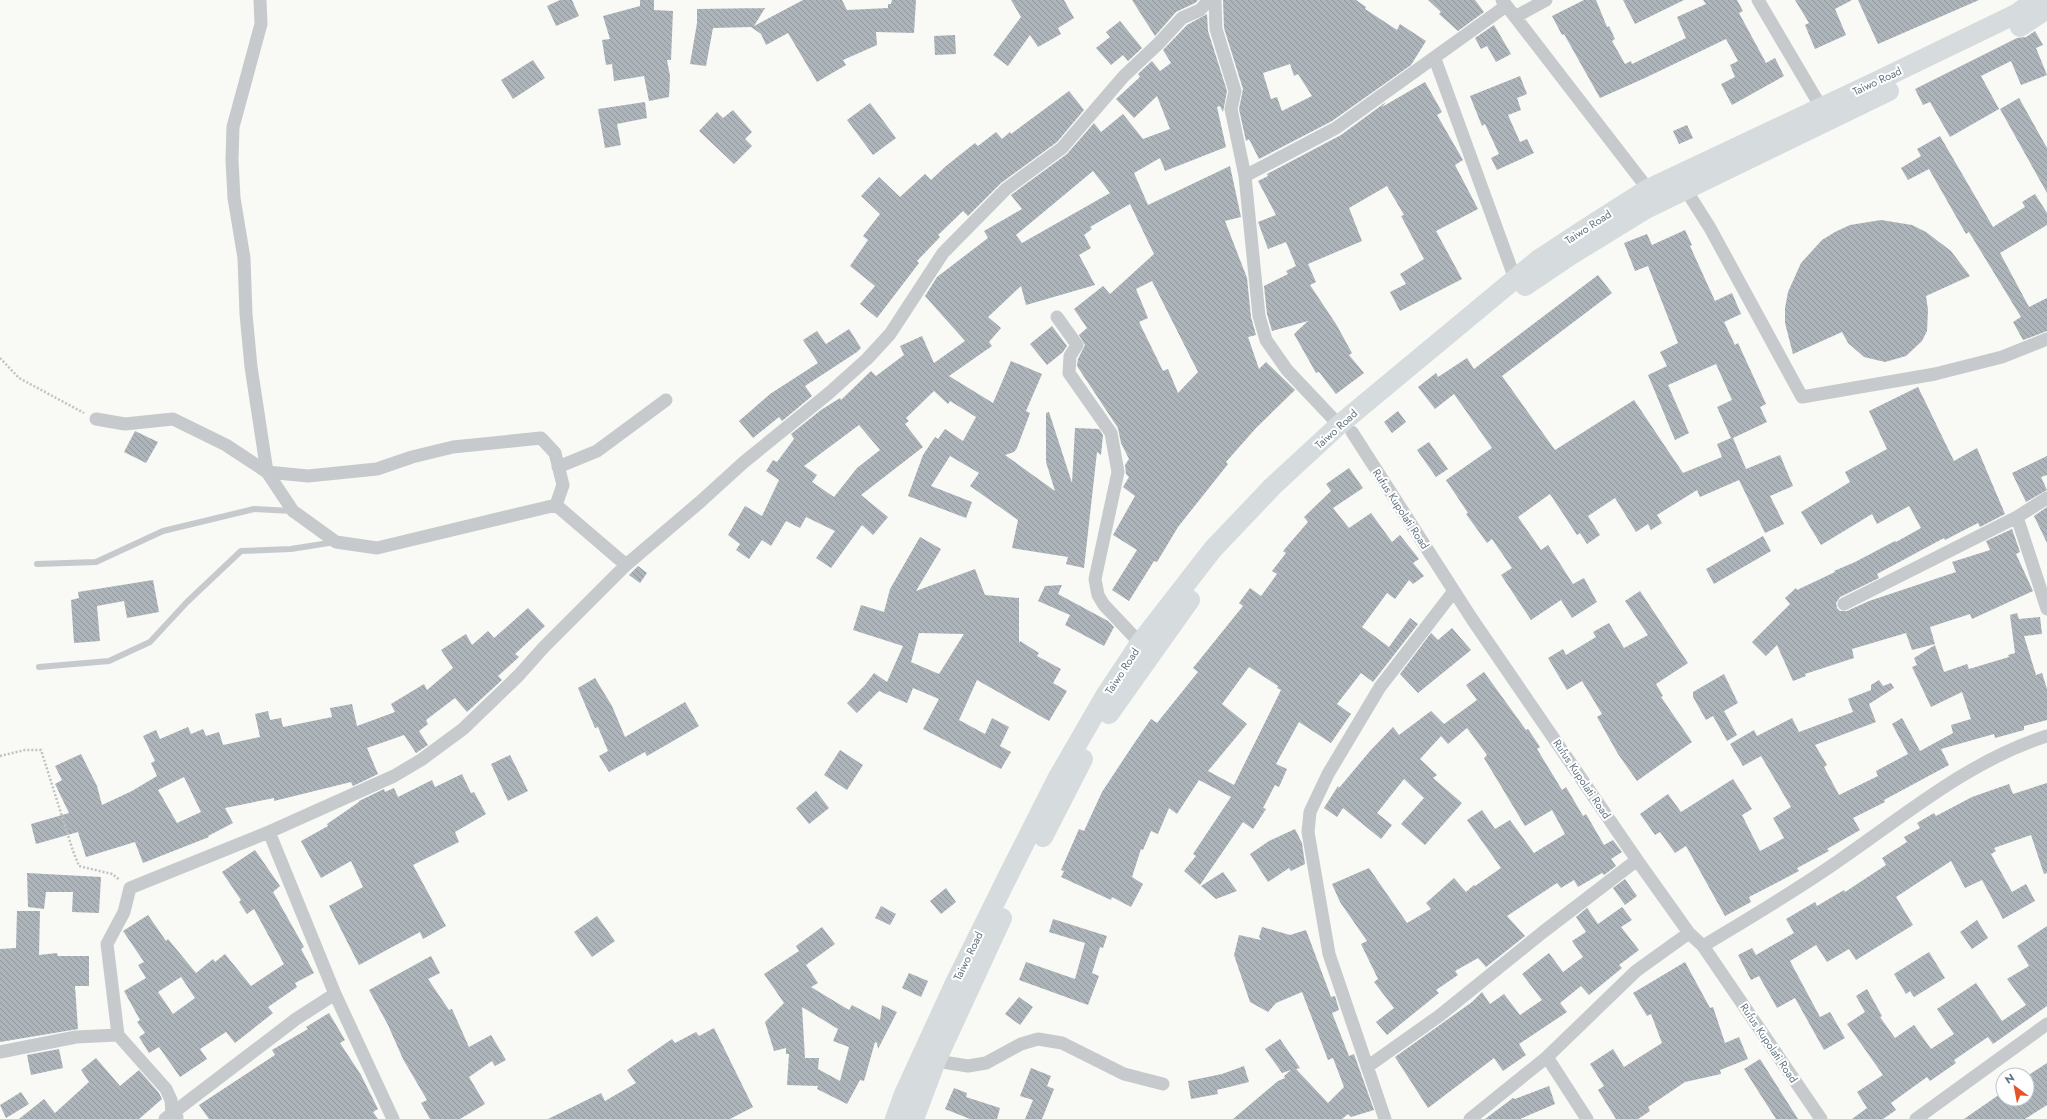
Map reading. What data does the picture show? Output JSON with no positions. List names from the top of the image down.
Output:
{
  "streets": {
    "main road": ["Taiwo Road"],
    "street": ["Rufus Kupolati Road"]
  },
  "crossings": [
    ["Taiwo Road", "Rufus Kupolati Road"]
  ],
  "north": "top left"
}
